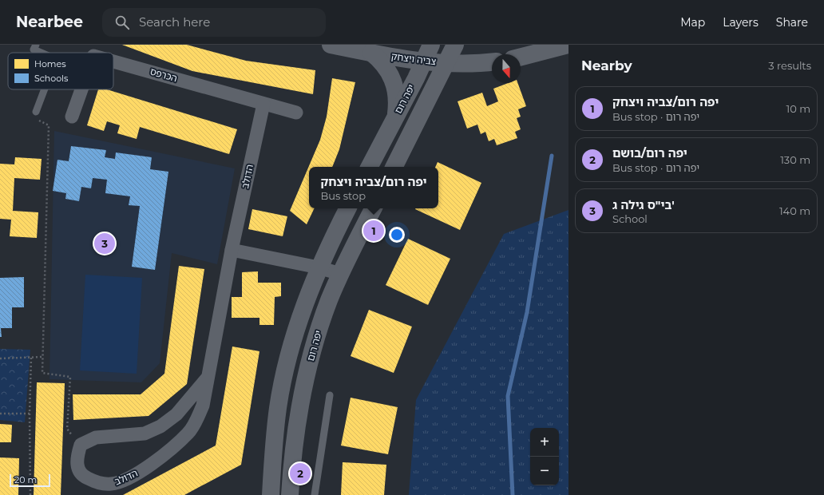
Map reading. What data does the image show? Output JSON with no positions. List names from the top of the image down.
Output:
{
  "streets": {
    "street": [
      "צביה ויצחק",
      "הכרפס",
      "יפה רום",
      "הדולב"
    ]
  },
  "crossings": [
    ["צביה ויצחק", "יפה רום"],
    ["הכרפס", "הדולב"]
  ],
  "legend": ["Homes", "Schools"],
  "scale_bar": "20 m",
  "north": "bottom",
  "page": {
    "header": "Nearbee",
    "search": "Search here",
    "nav": ["Map", "Layers", "Share"],
    "heading": ["Nearby", "3 results"],
    "list": [
      {
        "mark": "1",
        "name": "יפה רום/צביה ויצחק",
        "note": "Bus stop · יפה רום",
        "value": "10 m"
      },
      {
        "mark": "2",
        "name": "יפה רום/בושם",
        "note": "Bus stop · יפה רום",
        "value": "130 m"
      },
      {
        "mark": "3",
        "name": "בי\"ס גילה ג'",
        "note": "School",
        "value": "140 m"
      }
    ],
    "popup": ["יפה רום/צביה ויצחק", "Bus stop"],
    "pins": ["1", "3", "2"],
    "map_buttons": ["+", "−"],
    "scale": "20 m"
  }
}
